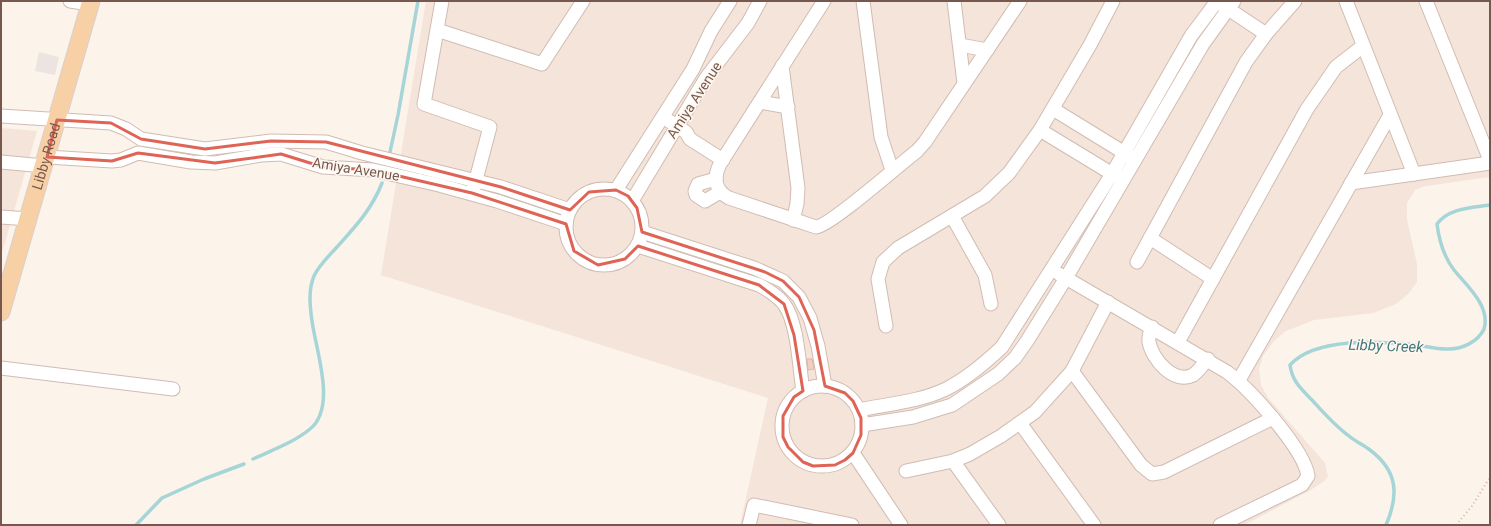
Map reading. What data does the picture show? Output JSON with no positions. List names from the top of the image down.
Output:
{
  "streets": {
    "main road": ["Libby Road"],
    "street": ["Amiya Avenue"]
  },
  "crossings": [
    ["Amiya Avenue", "Libby Road"]
  ],
  "water": ["Libby Creek"]
}
